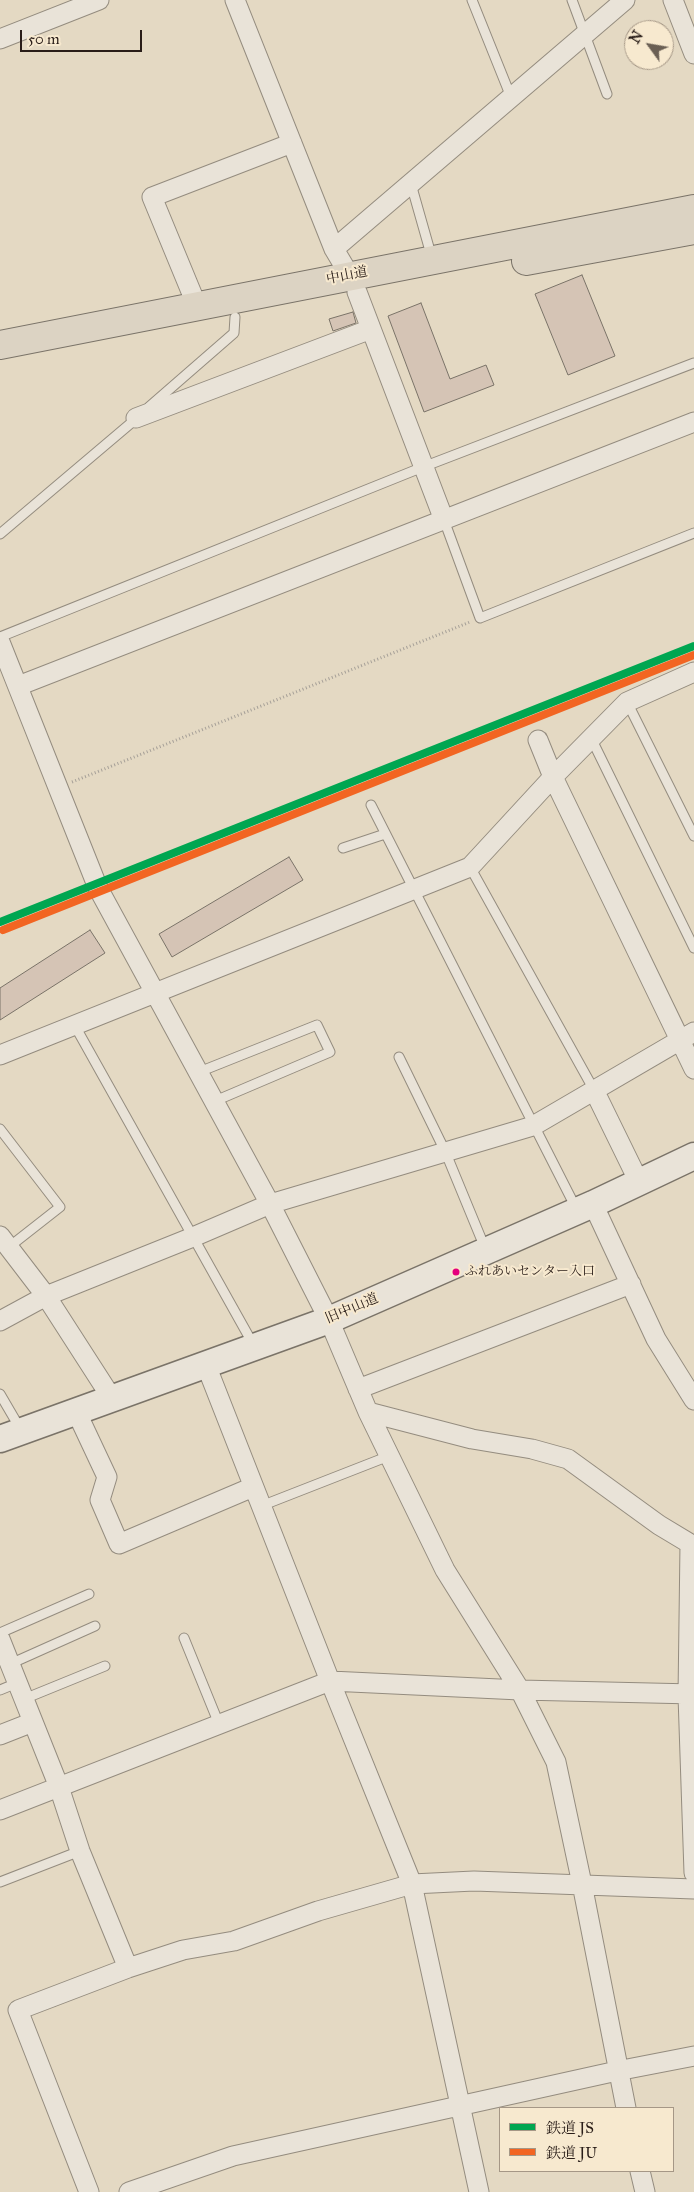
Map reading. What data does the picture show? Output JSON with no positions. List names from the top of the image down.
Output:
{
  "streets": {
    "highway": ["中山道"],
    "main road": ["旧中山道"]
  },
  "places": ["ふれあいセンター入口"],
  "lines": ["rail line JS", "rail line JU"],
  "legend": ["鉄道 JS", "鉄道 JU"],
  "scale_bar": "50 m",
  "north": "top left"
}
